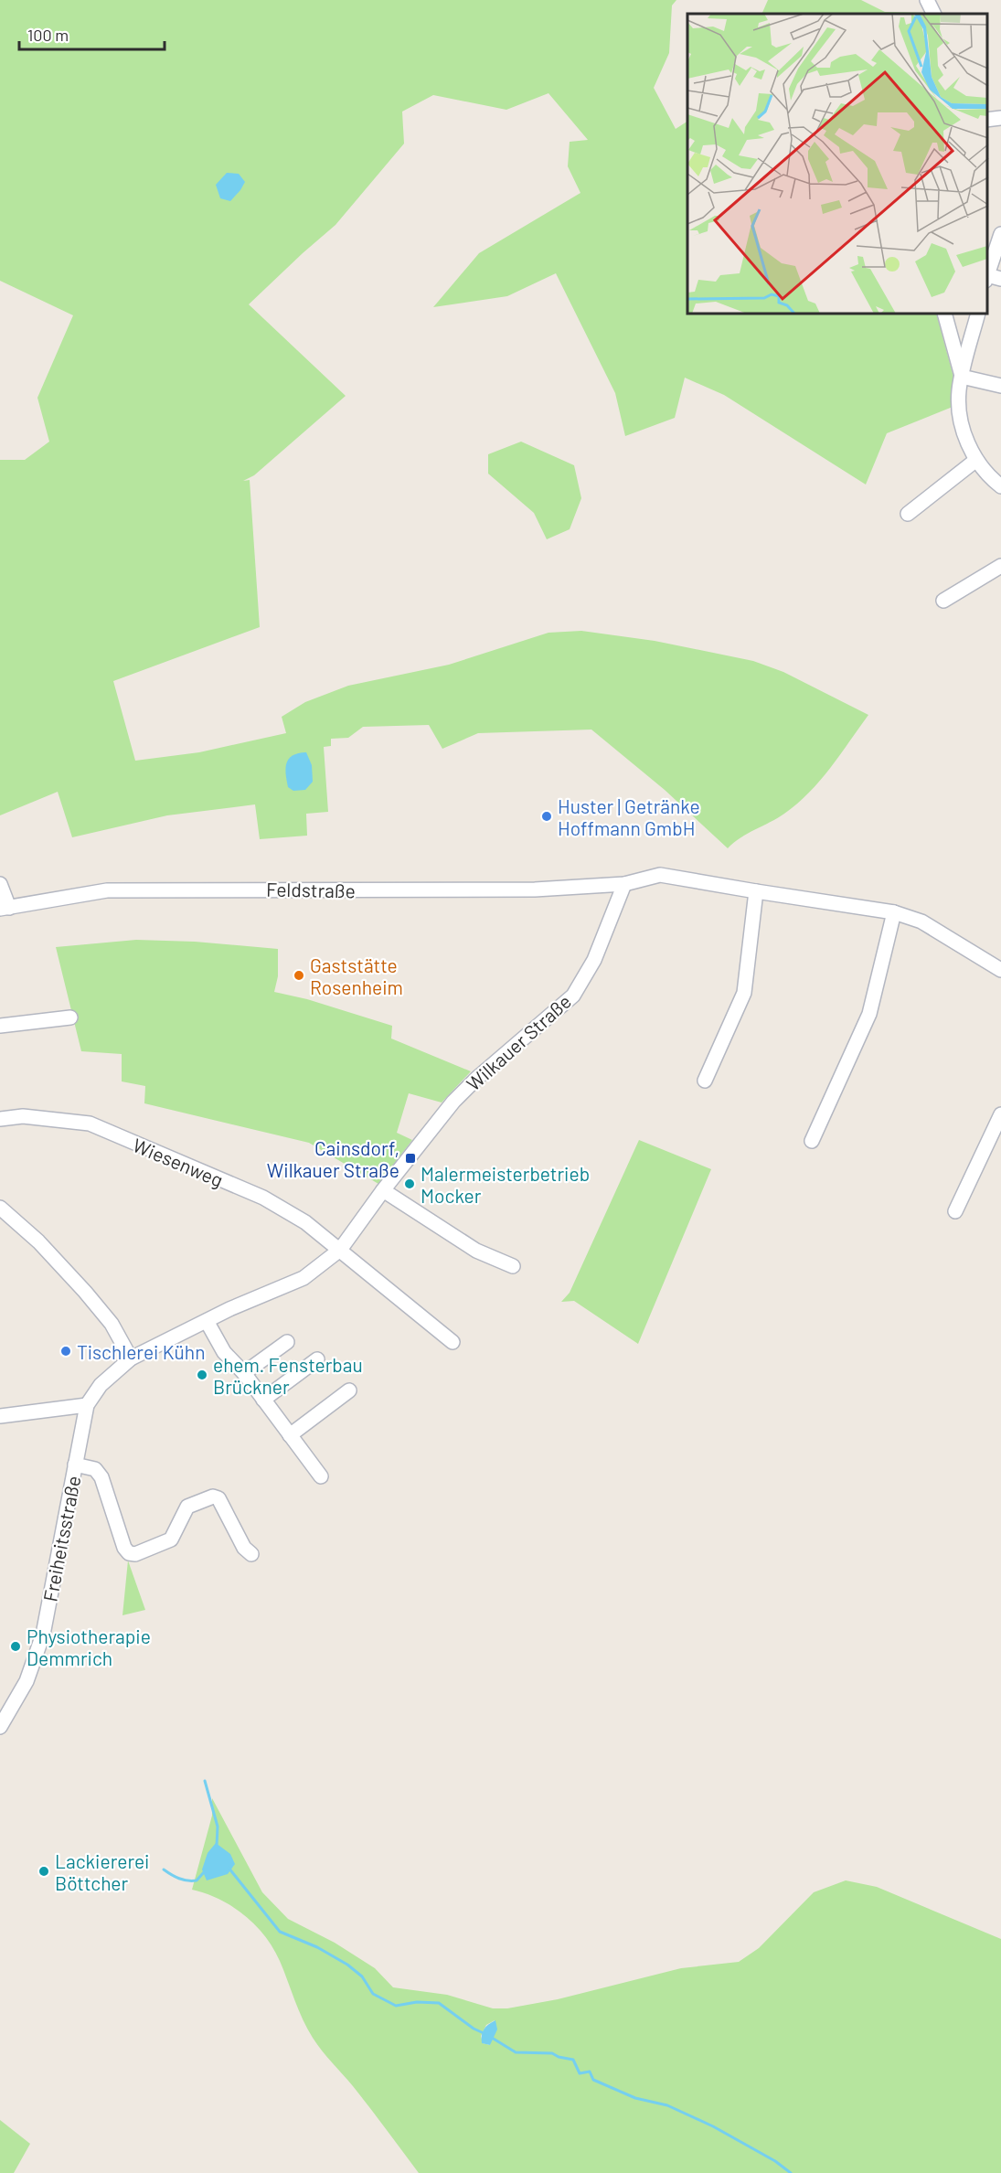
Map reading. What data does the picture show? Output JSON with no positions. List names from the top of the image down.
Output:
{
  "streets": {
    "street": [
      "Feldstraße",
      "Wilkauer Straße",
      "Wiesenweg",
      "Freiheitsstraße"
    ]
  },
  "crossings": [
    ["Feldstraße", "Wilkauer Straße"],
    ["Wilkauer Straße", "Wiesenweg"],
    ["Wilkauer Straße", "Freiheitsstraße"]
  ],
  "places": {
    "other": [
      "Huster | Getränke Hoffmann GmbH",
      "Gaststätte Rosenheim",
      "Malermeisterbetrieb Mocker",
      "Tischlerei Kühn",
      "ehem. Fensterbau Brückner",
      "Physiotherapie Demmrich",
      "Lackiererei Böttcher"
    ],
    "transit": ["Cainsdorf, Wilkauer Straße"]
  },
  "scale_bar": "100 m"
}
